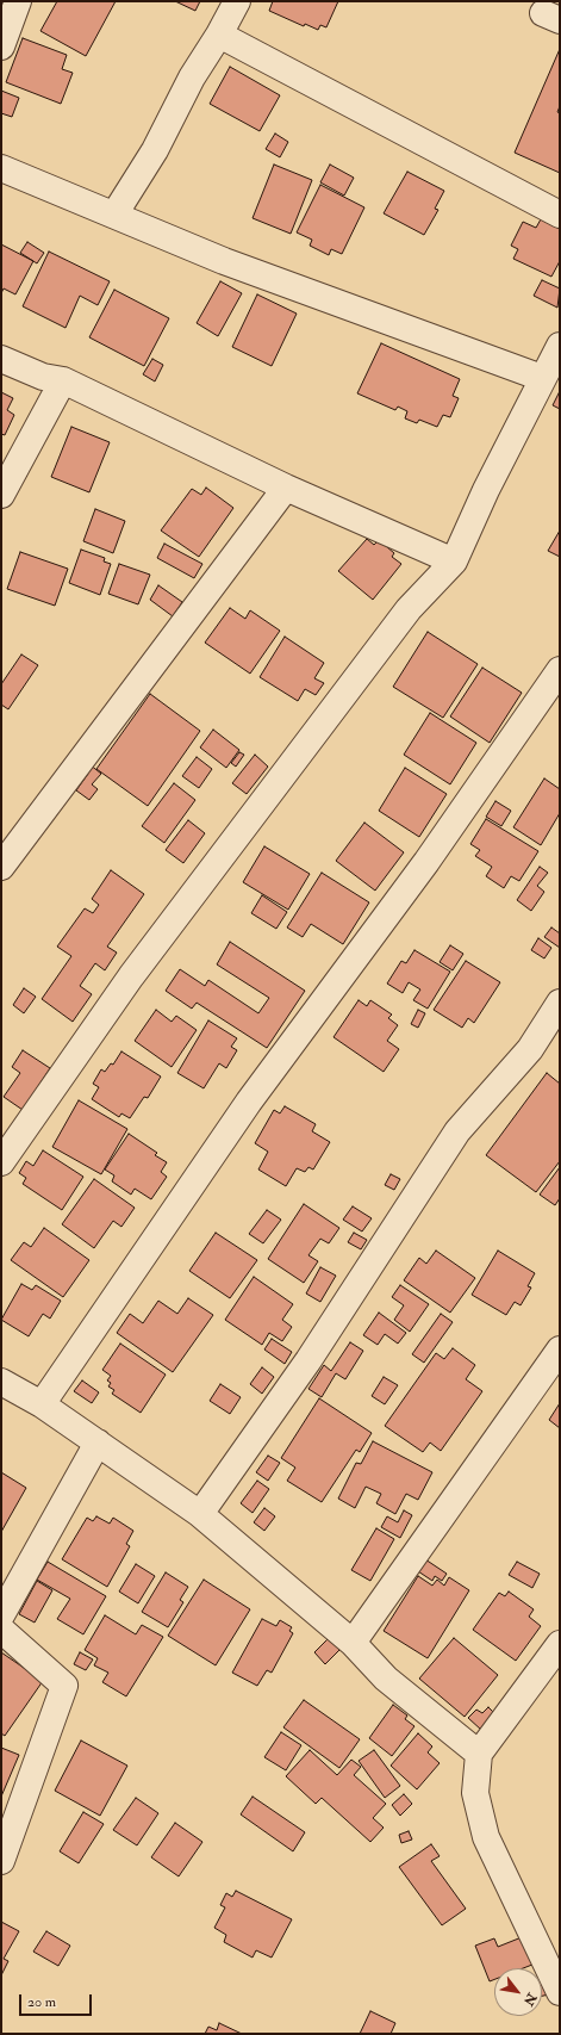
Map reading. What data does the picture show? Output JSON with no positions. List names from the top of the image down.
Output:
{
  "scale_bar": "20 m",
  "north": "bottom right"
}
